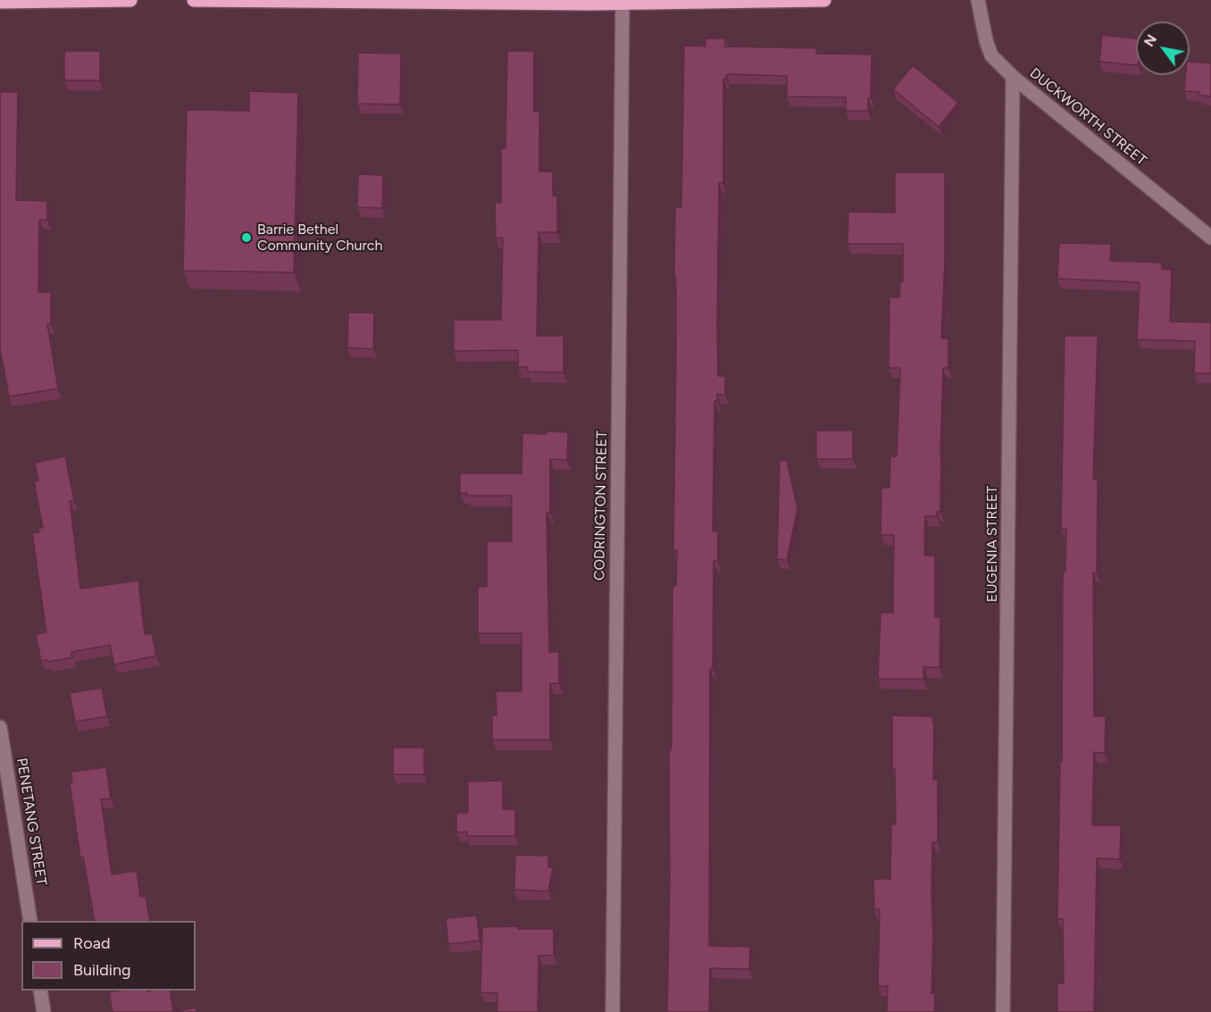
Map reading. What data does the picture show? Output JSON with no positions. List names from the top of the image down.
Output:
{
  "streets": {
    "street": [
      "DUCKWORTH STREET",
      "CODRINGTON STREET",
      "EUGENIA STREET",
      "PENETANG STREET"
    ]
  },
  "crossings": [
    ["DUCKWORTH STREET", "EUGENIA STREET"]
  ],
  "places": ["Barrie Bethel Community Church"],
  "legend": ["Road", "Building"],
  "north": "top left"
}
